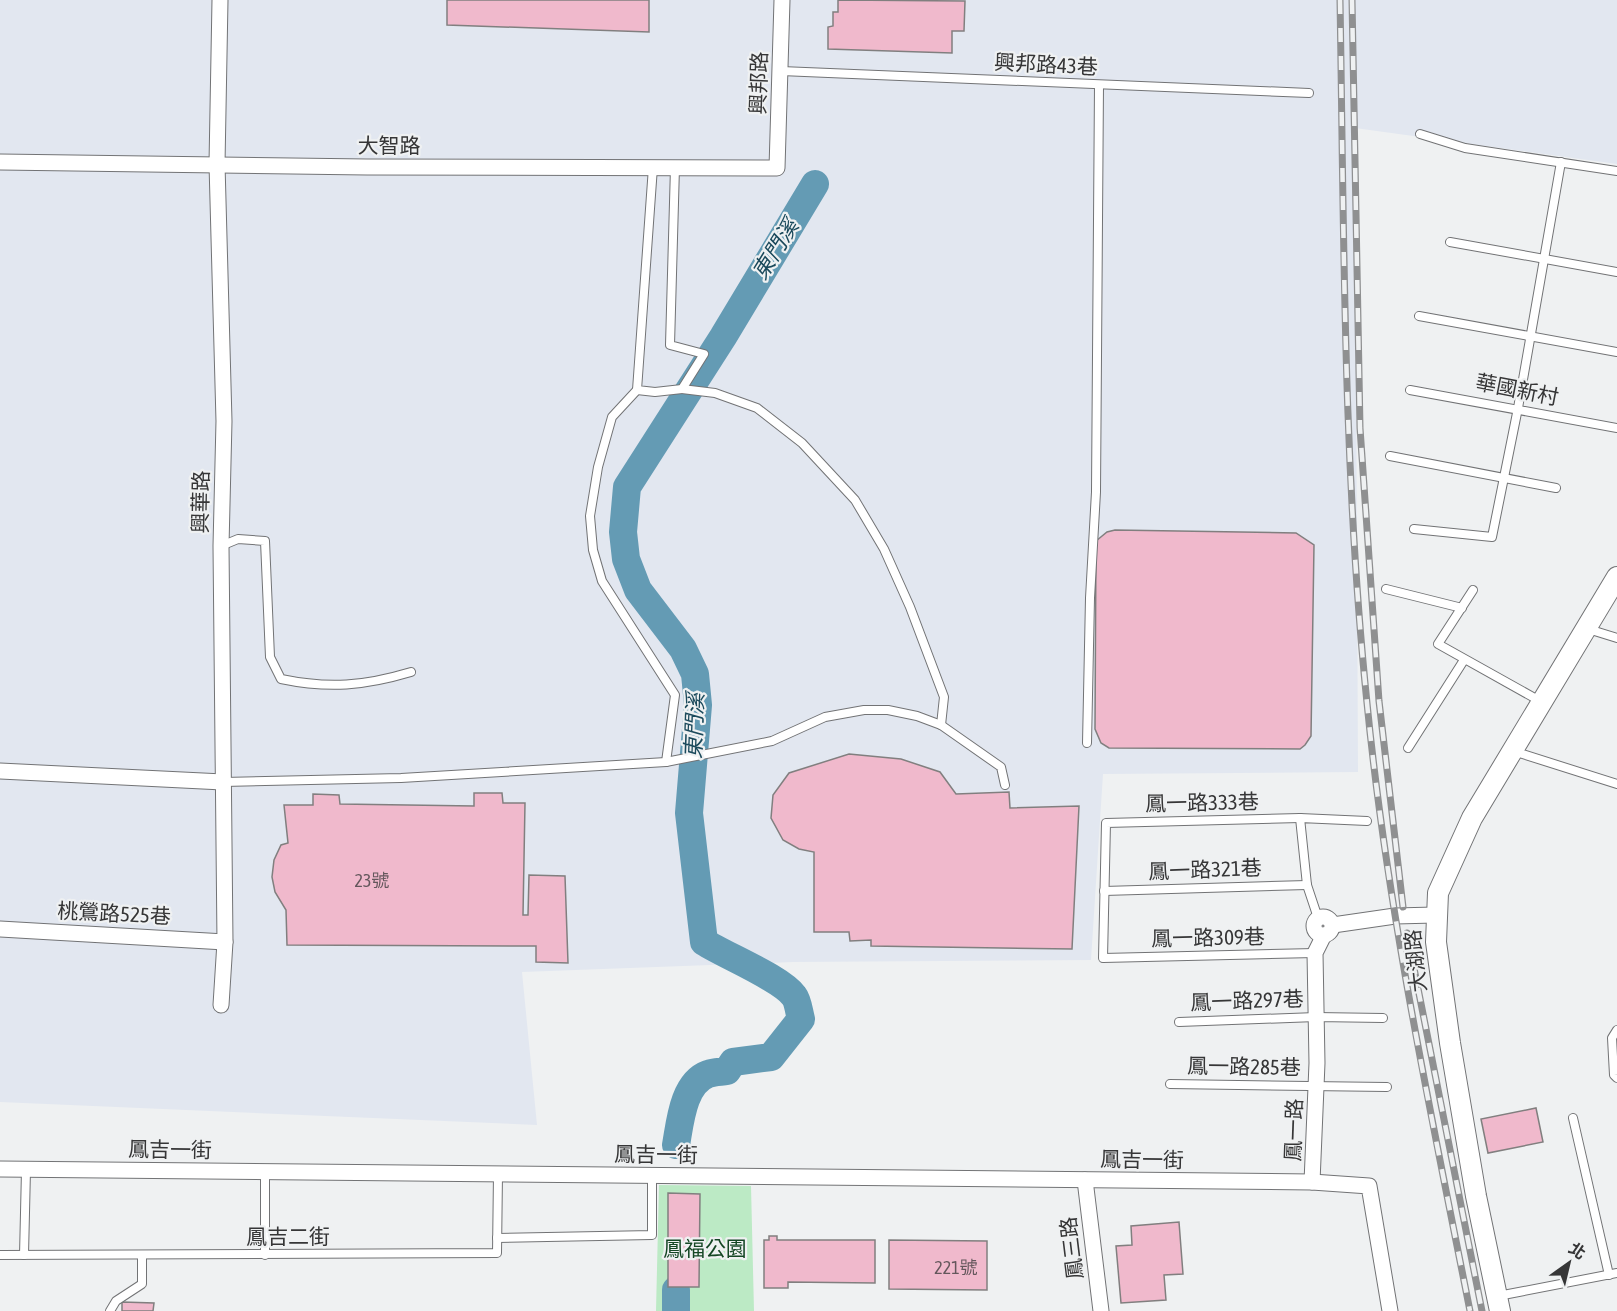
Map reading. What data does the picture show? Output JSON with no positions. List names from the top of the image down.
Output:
{
  "streets": {
    "street": [
      "興邦路",
      "大智路",
      "興華路",
      "桃鶯路525巷",
      "大湖路",
      "鳳一路",
      "鳳吉一街",
      "鳳三路"
    ],
    "lane": [
      "興邦路43巷",
      "華國新村",
      "鳳一路333巷",
      "鳳一路321巷",
      "鳳一路309巷",
      "鳳一路297巷",
      "鳳一路285巷",
      "鳳吉二街"
    ]
  },
  "crossings": [
    ["興邦路43巷", "興邦路"],
    ["興邦路", "大智路"],
    ["大智路", "興華路"],
    ["興華路", "桃鶯路525巷"],
    ["鳳一路333巷", "鳳一路321巷"],
    ["鳳一路333巷", "鳳一路309巷"],
    ["鳳一路321巷", "鳳一路309巷"],
    ["鳳一路309巷", "鳳一路"],
    ["鳳一路297巷", "鳳一路"],
    ["鳳一路285巷", "鳳一路"],
    ["鳳一路", "鳳吉一街"],
    ["鳳吉一街", "鳳三路"]
  ],
  "water": ["東門溪"],
  "parks": ["鳳福公園"],
  "house_numbers": ["23號", "221號"],
  "north": "top right"
}
